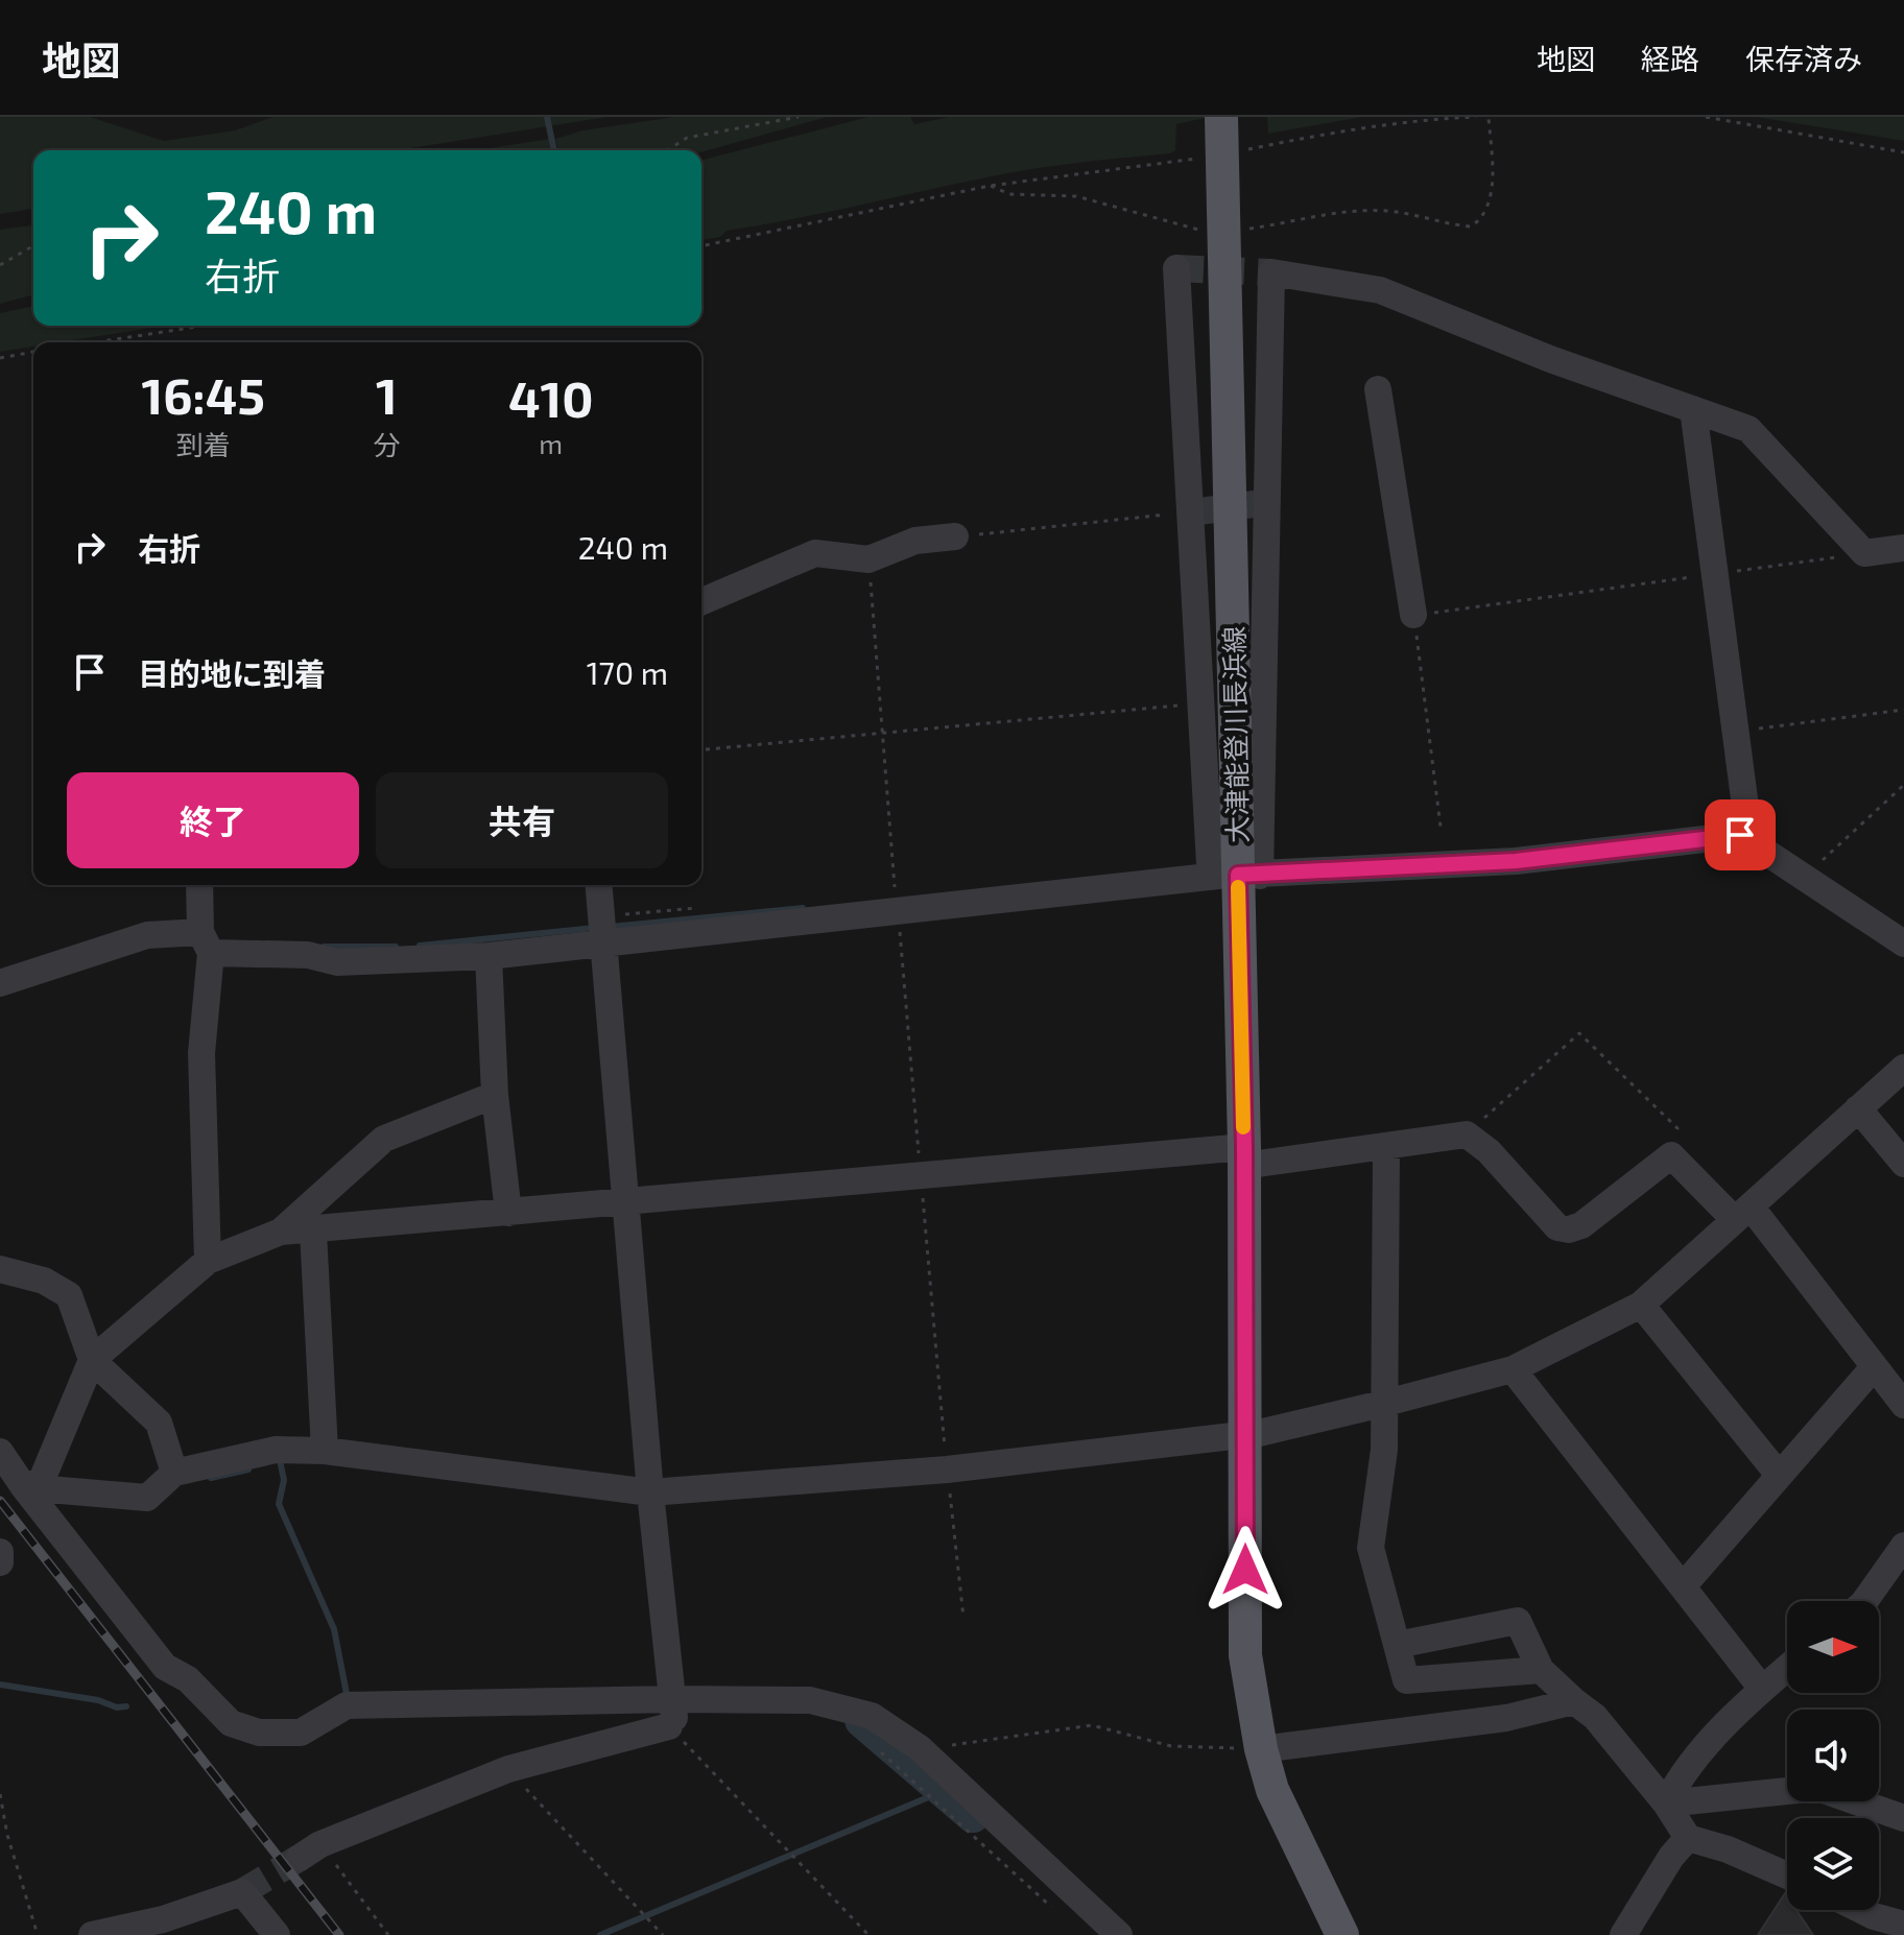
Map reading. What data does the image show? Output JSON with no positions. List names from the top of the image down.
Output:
{
  "streets": {
    "main road": ["大津能登川長浜線"]
  },
  "north": "right",
  "page": {
    "header": "地図",
    "nav": ["地図", "経路", "保存済み"],
    "turn": ["240 m", "右折"],
    "eta": [
      "16:45",
      "到着",
      "1",
      "分",
      "410",
      "m"
    ],
    "list": [
      {
        "name": "右折",
        "value": "240 m"
      },
      {
        "name": "目的地に到着",
        "value": "170 m"
      }
    ],
    "buttons": ["終了", "共有"]
  }
}
